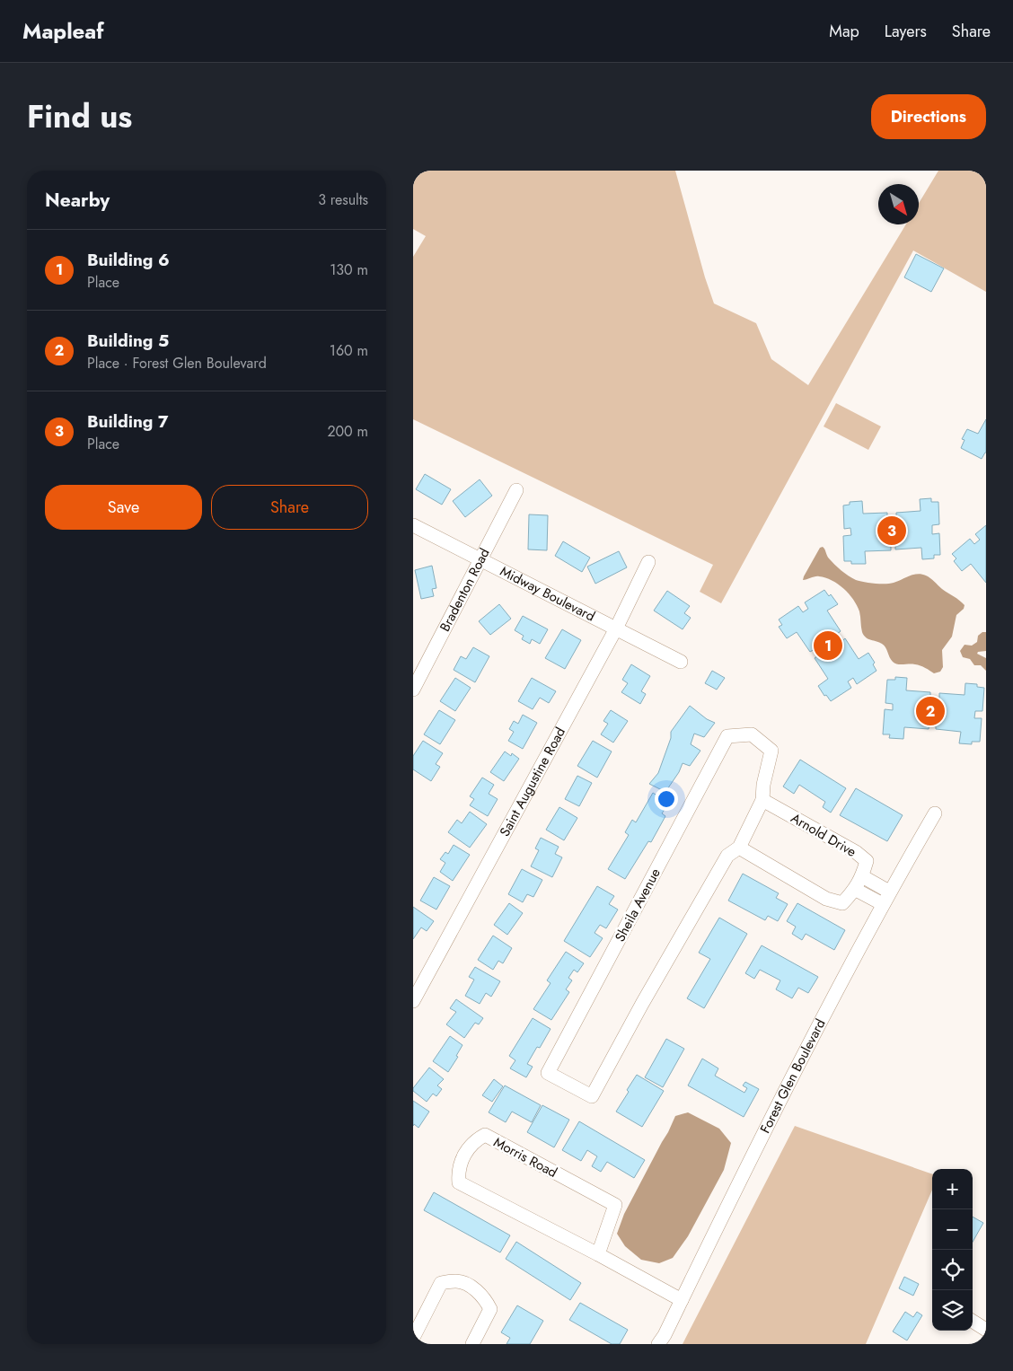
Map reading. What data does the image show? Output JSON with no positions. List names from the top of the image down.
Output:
{
  "streets": {
    "street": [
      "Bradenton Road",
      "Midway Boulevard",
      "Saint Augustine Road",
      "Arnold Drive",
      "Sheila Avenue",
      "Forest Glen Boulevard",
      "Morris Road"
    ]
  },
  "crossings": [
    ["Bradenton Road", "Midway Boulevard"],
    ["Midway Boulevard", "Saint Augustine Road"],
    ["Arnold Drive", "Sheila Avenue"],
    ["Arnold Drive", "Forest Glen Boulevard"],
    ["Forest Glen Boulevard", "Morris Road"]
  ],
  "north": "bottom right",
  "page": {
    "header": "Mapleaf",
    "nav": ["Map", "Layers", "Share"],
    "title": "Find us",
    "buttons": [
      "Directions",
      ["Save", "Share"]
    ],
    "heading": ["Nearby", "3 results"],
    "list": [
      {
        "mark": "1",
        "name": "Building 6",
        "note": "Place",
        "value": "130 m"
      },
      {
        "mark": "2",
        "name": "Building 5",
        "note": "Place · Forest Glen Boulevard",
        "value": "160 m"
      },
      {
        "mark": "3",
        "name": "Building 7",
        "note": "Place",
        "value": "200 m"
      }
    ],
    "pins": ["3", "1", "2"],
    "map_buttons": ["+", "−"]
  }
}
